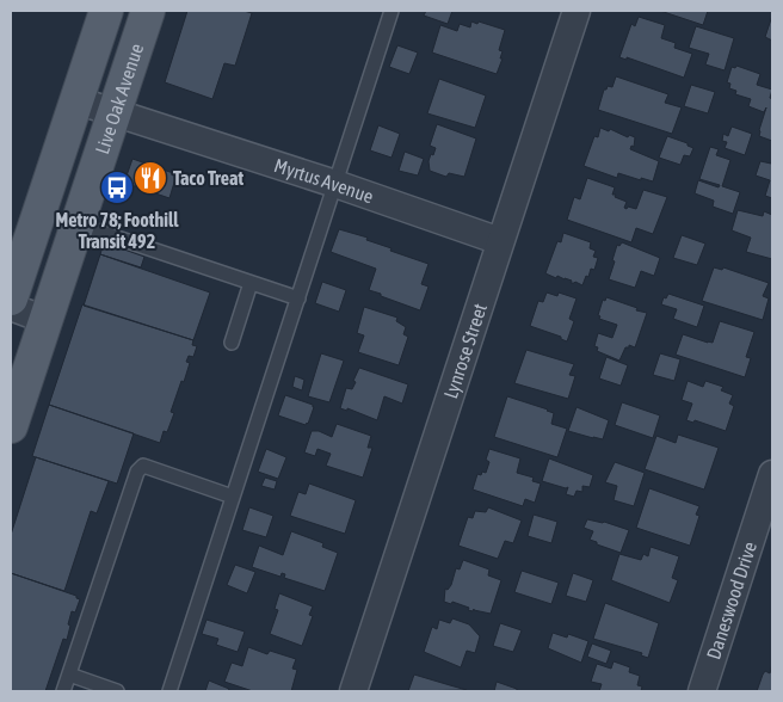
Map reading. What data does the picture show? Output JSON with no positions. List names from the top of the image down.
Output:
{
  "streets": {
    "main road": ["Live Oak Avenue"],
    "street": ["Myrtus Avenue", "Lynrose Street", "Daneswood Drive"]
  },
  "crossings": [
    ["Live Oak Avenue", "Myrtus Avenue"],
    ["Myrtus Avenue", "Lynrose Street"]
  ],
  "places": {
    "restaurant": ["Taco Treat"],
    "bus stop": ["Metro 78; Foothill Transit 492"]
  }
}
